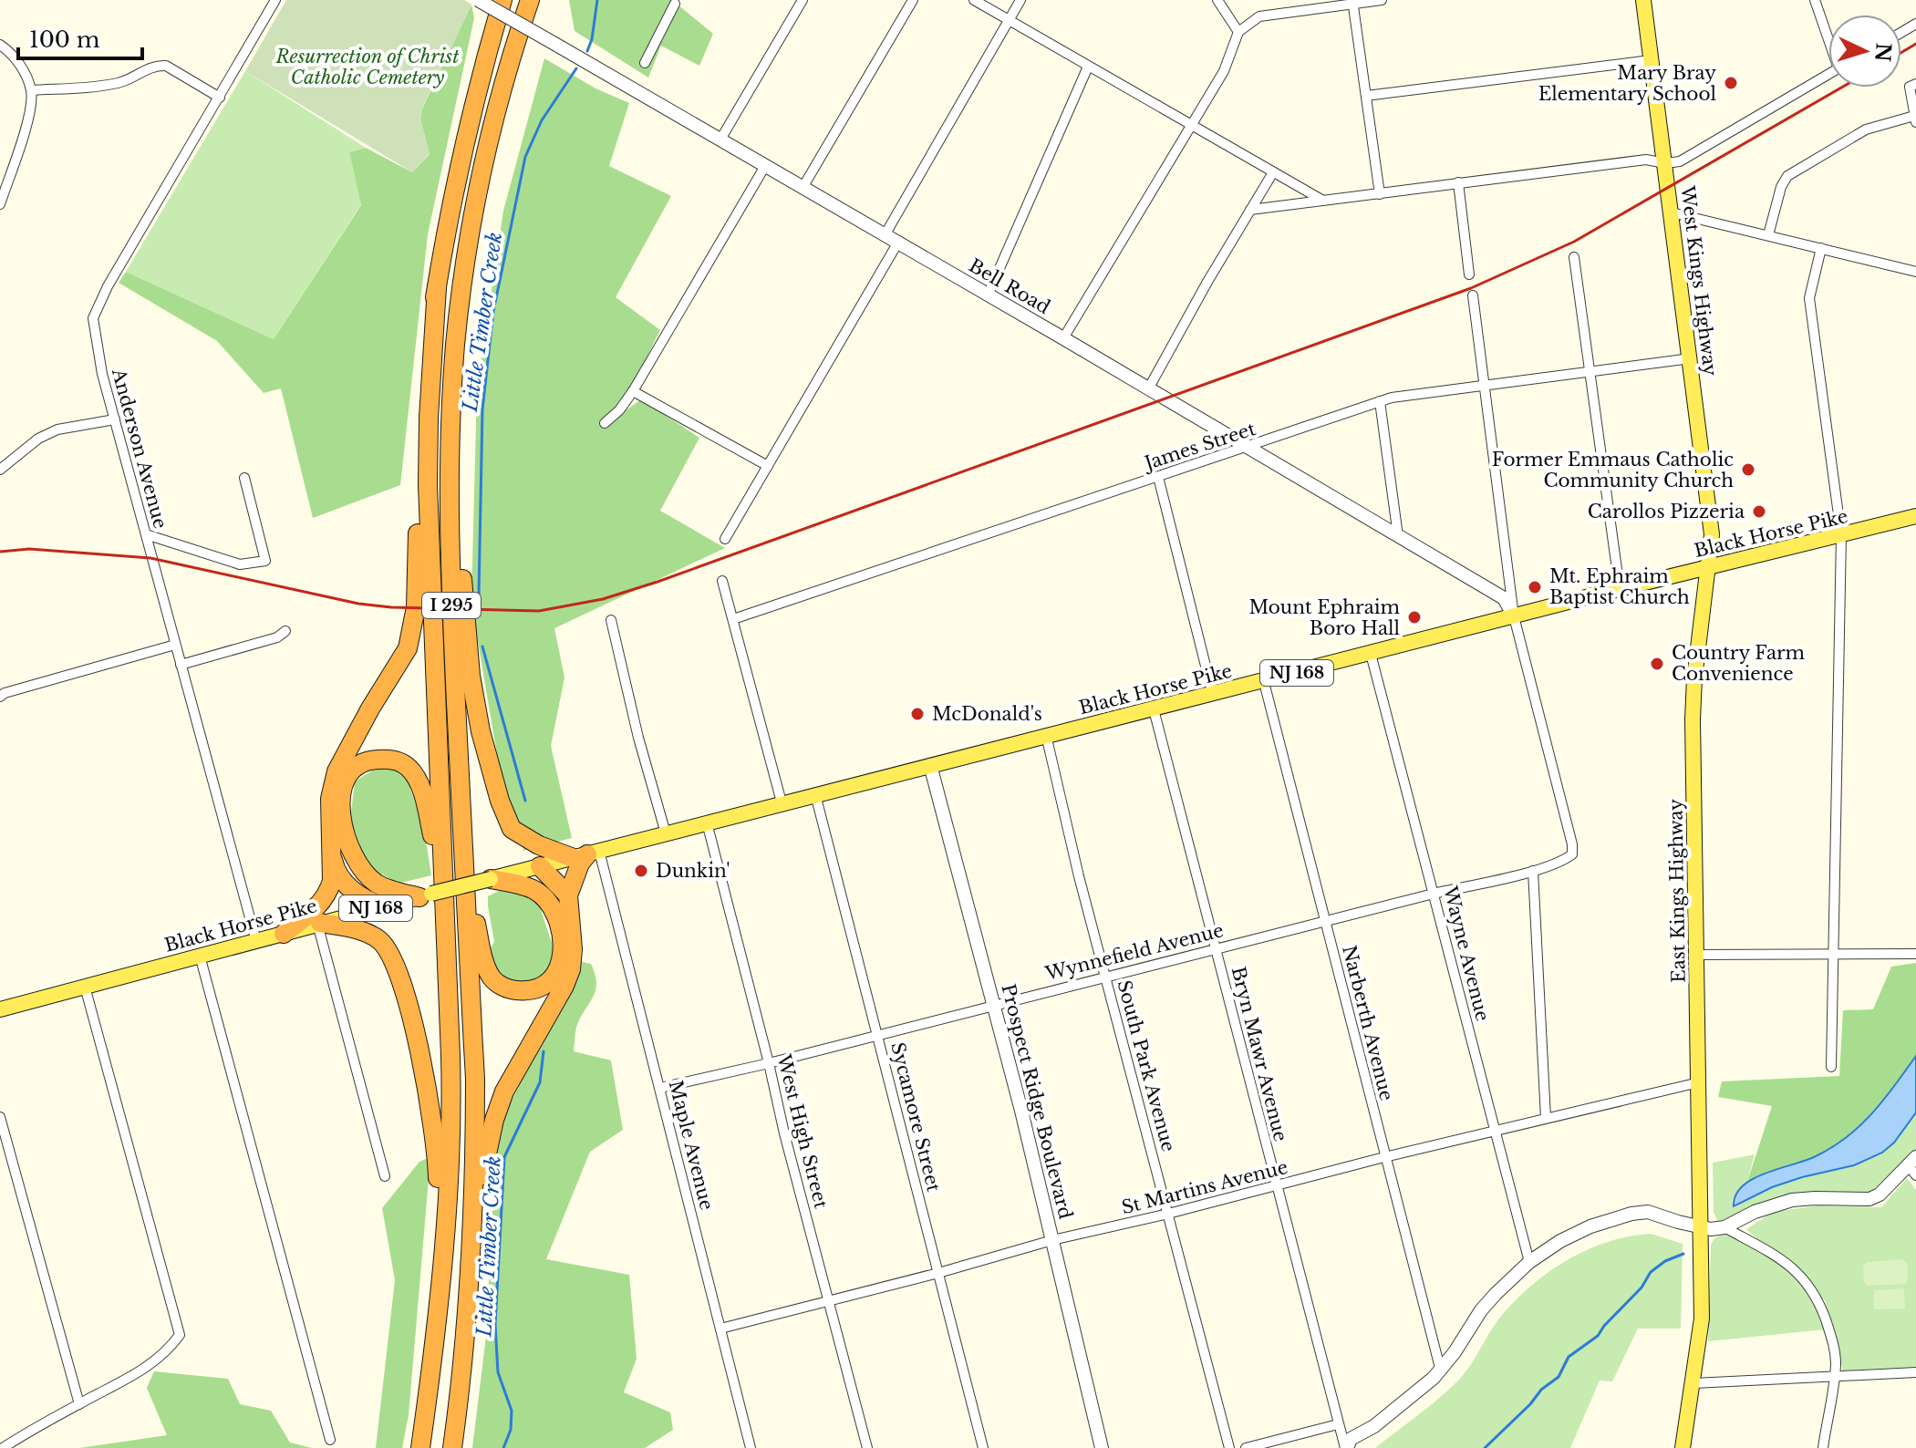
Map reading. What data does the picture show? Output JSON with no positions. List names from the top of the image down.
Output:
{
  "streets": {
    "highway": ["I 295"],
    "main road": [
      "West Kings Highway",
      "Black Horse Pike",
      "NJ 168",
      "East Kings Highway"
    ],
    "street": [
      "Bell Road",
      "James Street",
      "Anderson Avenue",
      "Wynnefield Avenue",
      "Wayne Avenue",
      "Narberth Avenue",
      "Bryn Mawr Avenue",
      "South Park Avenue",
      "Prospect Ridge Boulevard",
      "Sycamore Street",
      "West High Street",
      "Maple Avenue",
      "St Martins Avenue"
    ]
  },
  "crossings": [
    ["West Kings Highway", "James Street"],
    ["West Kings Highway", "Black Horse Pike"],
    ["West Kings Highway", "East Kings Highway"],
    ["Bell Road", "James Street"],
    ["Bell Road", "Black Horse Pike"],
    ["Bell Road", "Wynnefield Avenue"],
    ["Anderson Avenue", "Black Horse Pike"],
    ["Black Horse Pike", "NJ 168"],
    ["Black Horse Pike", "East Kings Highway"],
    ["Black Horse Pike", "Wynnefield Avenue"],
    ["Black Horse Pike", "Wayne Avenue"],
    ["Black Horse Pike", "Narberth Avenue"],
    ["Black Horse Pike", "Bryn Mawr Avenue"],
    ["Black Horse Pike", "South Park Avenue"],
    ["Black Horse Pike", "Prospect Ridge Boulevard"],
    ["Black Horse Pike", "Sycamore Street"],
    ["Black Horse Pike", "West High Street"],
    ["Black Horse Pike", "Maple Avenue"],
    ["NJ 168", "Maple Avenue"],
    ["East Kings Highway", "St Martins Avenue"],
    ["Wynnefield Avenue", "Wayne Avenue"],
    ["Wynnefield Avenue", "Narberth Avenue"],
    ["Wynnefield Avenue", "Bryn Mawr Avenue"],
    ["Wynnefield Avenue", "South Park Avenue"],
    ["Wynnefield Avenue", "Prospect Ridge Boulevard"],
    ["Wynnefield Avenue", "Sycamore Street"],
    ["Wynnefield Avenue", "West High Street"],
    ["Wynnefield Avenue", "Maple Avenue"],
    ["Wayne Avenue", "St Martins Avenue"],
    ["Narberth Avenue", "St Martins Avenue"],
    ["Bryn Mawr Avenue", "St Martins Avenue"],
    ["South Park Avenue", "St Martins Avenue"],
    ["Prospect Ridge Boulevard", "St Martins Avenue"],
    ["Sycamore Street", "St Martins Avenue"],
    ["West High Street", "St Martins Avenue"],
    ["Maple Avenue", "St Martins Avenue"]
  ],
  "water": ["Little Timber Creek"],
  "parks": ["Resurrection of Christ Catholic Cemetery"],
  "places": [
    "Mary Bray Elementary School",
    "Former Emmaus Catholic Community Church",
    "Carollos Pizzeria",
    "Mt. Ephraim Baptist Church",
    "Mount Ephraim Boro Hall",
    "Country Farm Convenience",
    "McDonald's",
    "Dunkin'"
  ],
  "scale_bar": "100 m",
  "north": "right"
}
